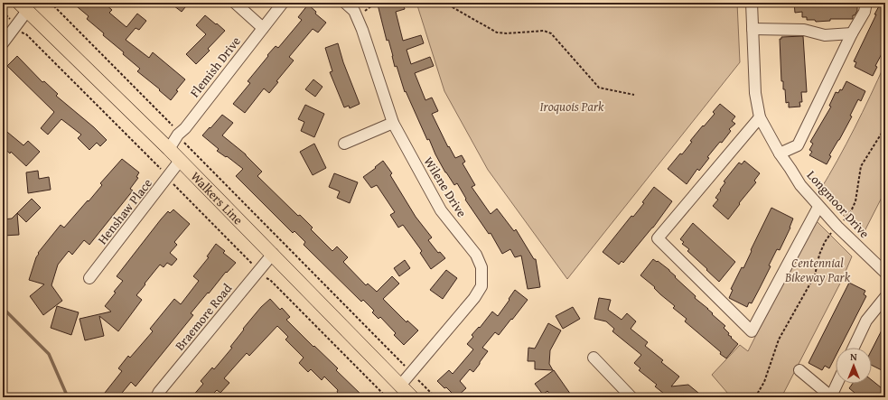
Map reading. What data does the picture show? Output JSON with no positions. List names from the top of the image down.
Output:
{
  "streets": {
    "main road": ["Walkers Line"],
    "street": [
      "Flemish Drive",
      "Wilene Drive",
      "Longmoor Drive",
      "Henshaw Place",
      "Braemore Road"
    ]
  },
  "crossings": [
    ["Flemish Drive", "Walkers Line"],
    ["Wilene Drive", "Walkers Line"],
    ["Walkers Line", "Henshaw Place"],
    ["Walkers Line", "Braemore Road"]
  ],
  "parks": ["Iroquois Park", "Centennial Bikeway Park"],
  "north": "top"
}
